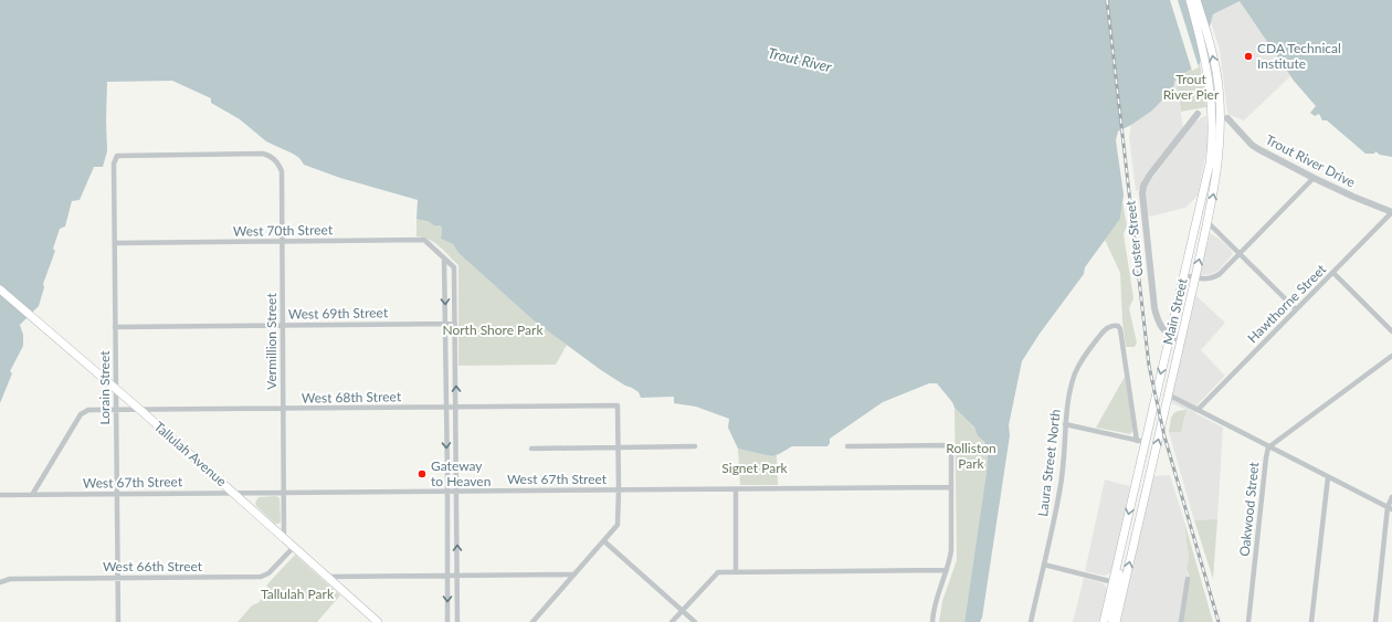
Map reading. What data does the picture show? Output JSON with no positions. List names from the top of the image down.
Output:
{
  "streets": {
    "main road": ["Main Street", "Tallulah Avenue"],
    "street": [
      "Trout River Drive",
      "West 70th Street",
      "Custer Street",
      "Hawthorne Street",
      "West 69th Street",
      "Vermillion Street",
      "Lorain Street",
      "West 68th Street",
      "Laura Street North",
      "West 67th Street",
      "Oakwood Street",
      "West 66th Street"
    ]
  },
  "crossings": [
    ["Trout River Drive", "Hawthorne Street"],
    ["West 70th Street", "West 69th Street"],
    ["West 70th Street", "Vermillion Street"],
    ["West 70th Street", "Lorain Street"],
    ["West 70th Street", "West 68th Street"],
    ["West 70th Street", "West 67th Street"],
    ["Custer Street", "Main Street"],
    ["West 69th Street", "Vermillion Street"],
    ["West 69th Street", "Lorain Street"],
    ["Vermillion Street", "Lorain Street"],
    ["Vermillion Street", "West 68th Street"],
    ["Vermillion Street", "Tallulah Avenue"],
    ["Vermillion Street", "West 67th Street"],
    ["Lorain Street", "West 68th Street"],
    ["Lorain Street", "Tallulah Avenue"],
    ["Lorain Street", "West 67th Street"],
    ["Lorain Street", "West 66th Street"],
    ["West 68th Street", "Tallulah Avenue"],
    ["West 68th Street", "West 67th Street"],
    ["Tallulah Avenue", "West 67th Street"],
    ["Tallulah Avenue", "West 66th Street"]
  ],
  "water": ["Trout River"],
  "parks": [
    "Trout River Pier",
    "North Shore Park",
    "Rolliston Park",
    "Signet Park",
    "Tallulah Park"
  ],
  "places": ["CDA Technical Institute", "Gateway to Heaven"]
}
